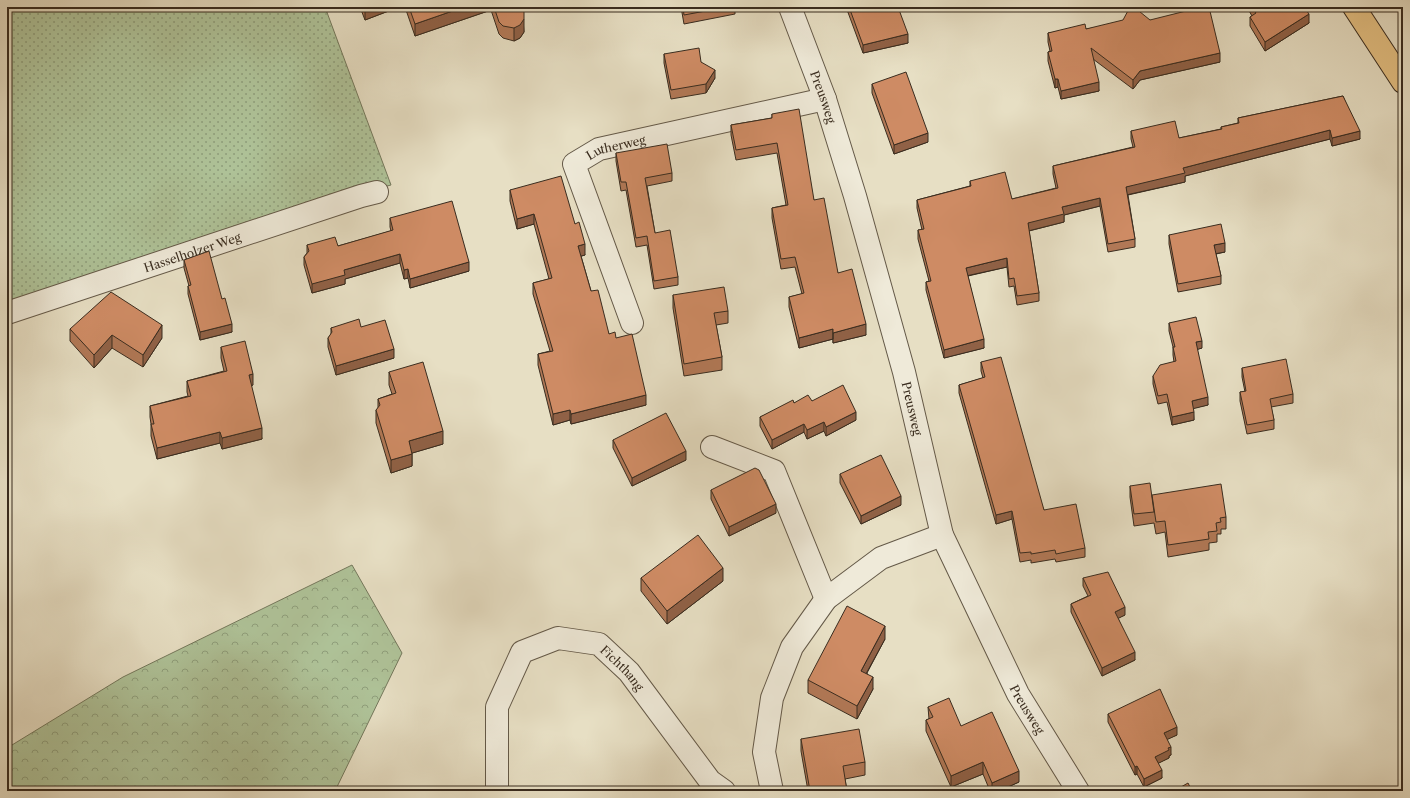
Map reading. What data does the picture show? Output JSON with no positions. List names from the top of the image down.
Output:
{
  "streets": {
    "street": [
      "Preusweg",
      "Lutherweg",
      "Hasselholzer Weg",
      "Fichthang"
    ]
  },
  "crossings": [
    ["Preusweg", "Lutherweg"]
  ]
}
